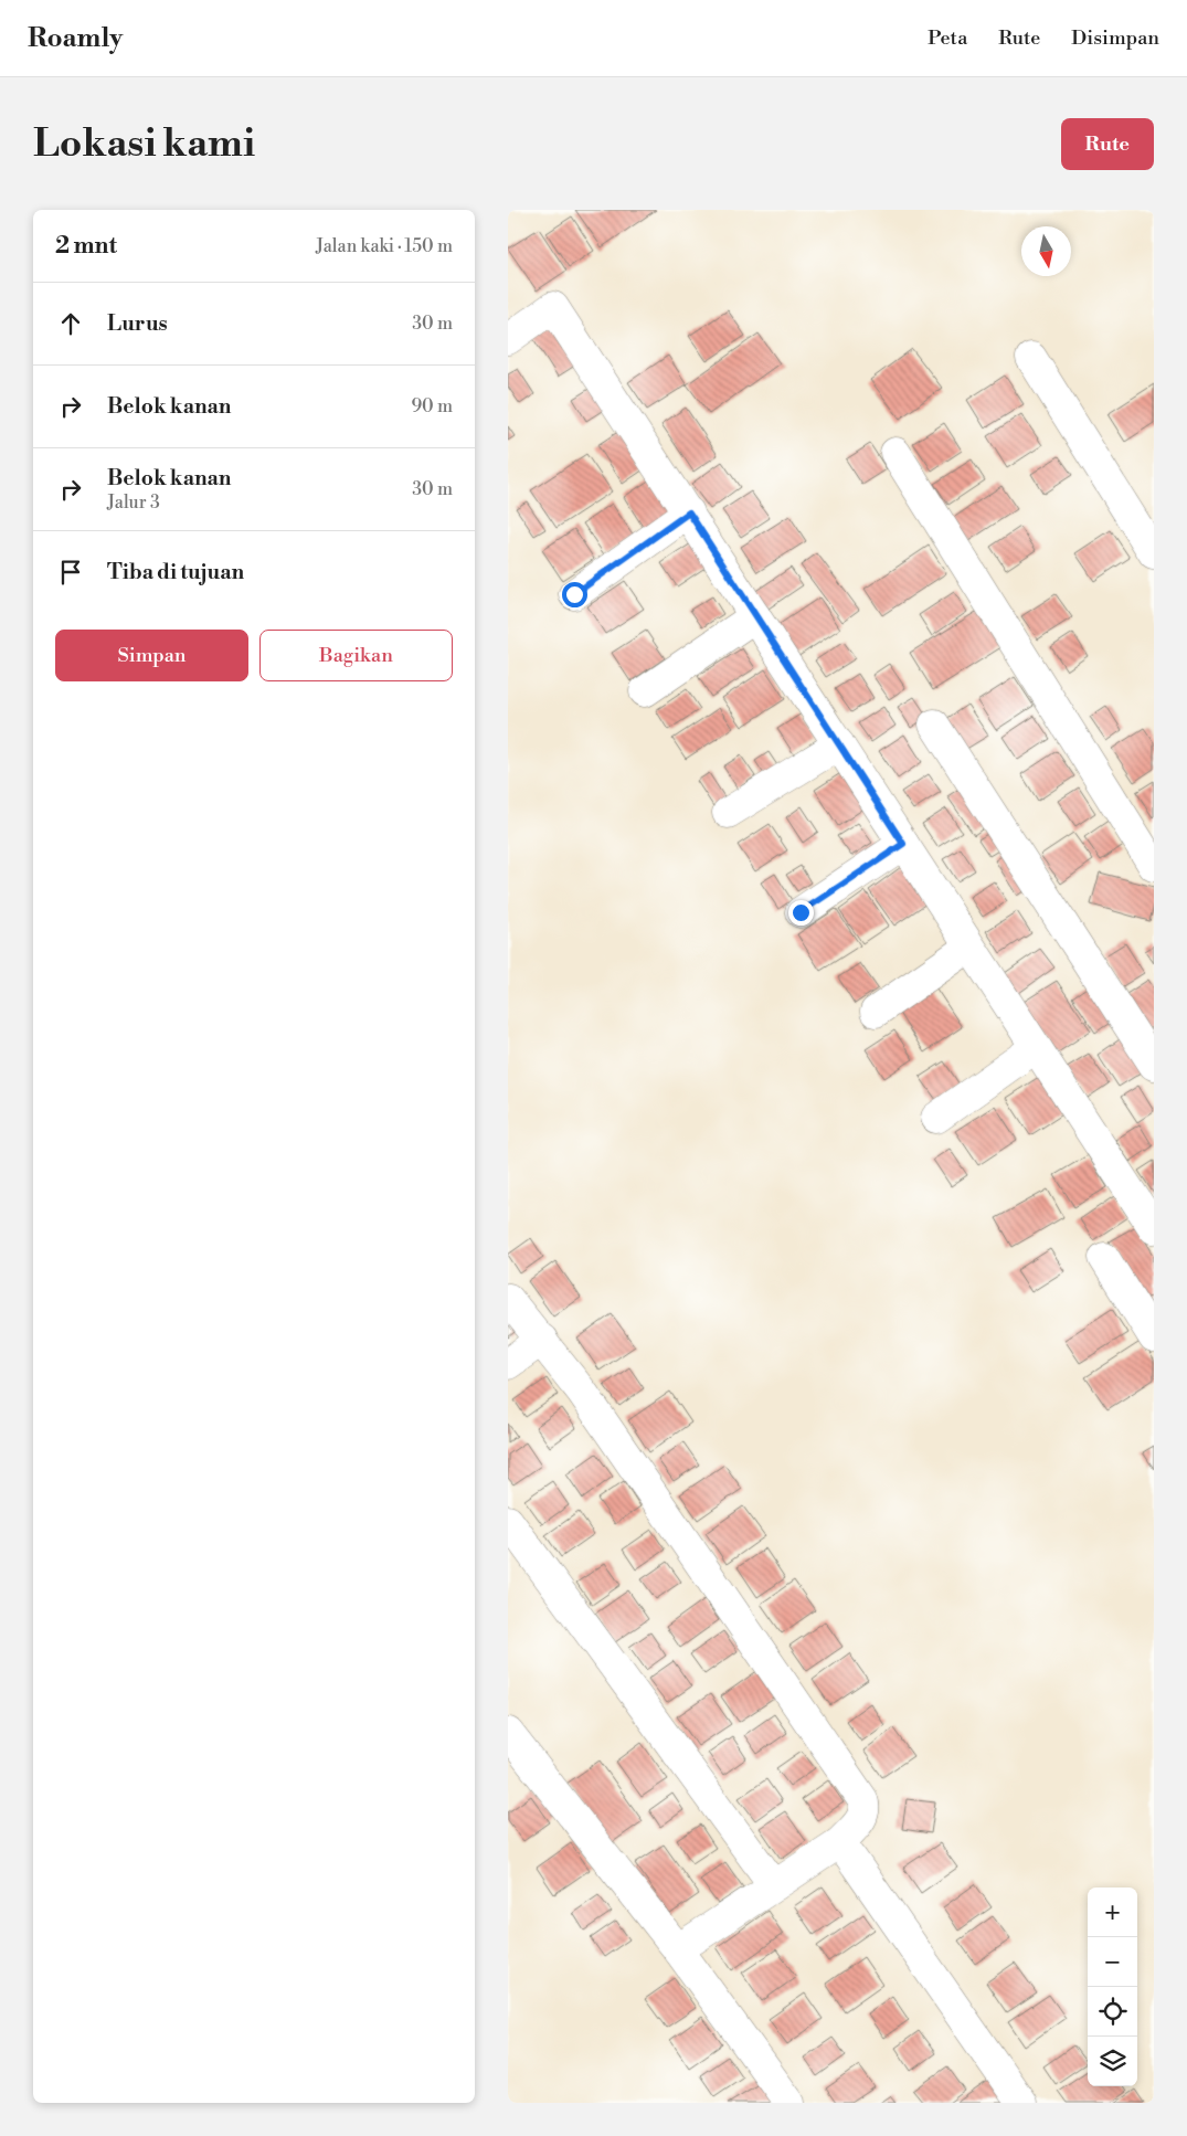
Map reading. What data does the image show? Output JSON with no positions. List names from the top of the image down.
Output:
{
  "north": "bottom",
  "page": {
    "header": "Roamly",
    "nav": ["Peta", "Rute", "Disimpan"],
    "buttons": [
      "Rute",
      ["Simpan", "Bagikan"]
    ],
    "title": "Lokasi kami",
    "heading": ["2 mnt", "Jalan kaki · 150 m"],
    "list": [
      ["Lurus", "30 m"],
      ["Belok kanan", "90 m"],
      ["Belok kanan", "Jalur 3", "30 m"],
      "Tiba di tujuan"
    ],
    "map_buttons": ["+", "−"]
  }
}
